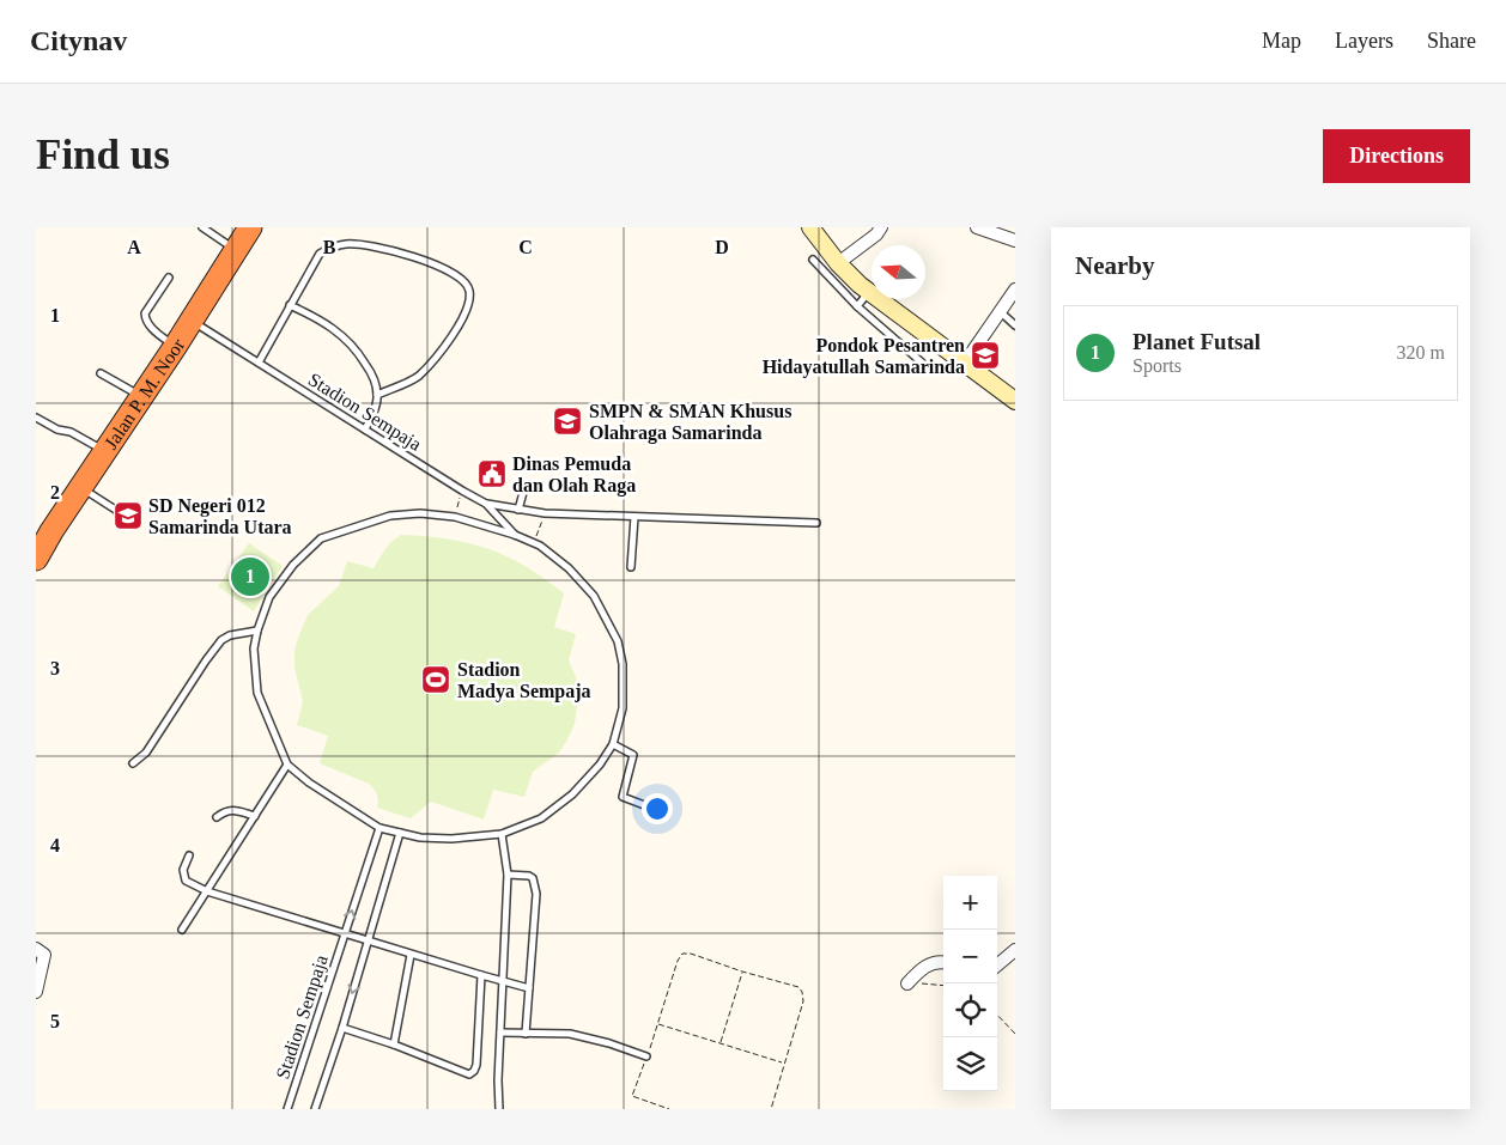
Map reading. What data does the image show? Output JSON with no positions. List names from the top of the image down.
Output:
{
  "streets": {
    "highway": ["Jalan P. M. Noor"],
    "lane": ["Stadion Sempaja"]
  },
  "crossings": [
    ["Jalan P. M. Noor", "Stadion Sempaja"]
  ],
  "places": {
    "school or university": ["Pondok Pesantren Hidayatullah Samarinda", "SMPN & SMAN Khusus Olahraga Samarinda", "SD Negeri 012 Samarinda Utara"],
    "public building": ["Dinas Pemuda dan Olah Raga"],
    "sports": ["Stadion Madya Sempaja"]
  },
  "north": "left",
  "page": {
    "header": "Citynav",
    "nav": ["Map", "Layers", "Share"],
    "buttons": "Directions",
    "title": "Find us",
    "heading": "Nearby",
    "list": [
      {
        "mark": "1",
        "name": "Planet Futsal",
        "note": "Sports",
        "value": "320 m"
      }
    ],
    "pins": "1",
    "map_buttons": ["+", "−"]
  },
  "grid": {
    "columns": [
      "A",
      "B",
      "C",
      "D"
    ],
    "rows": [
      "1",
      "2",
      "3",
      "4",
      "5"
    ]
  }
}
